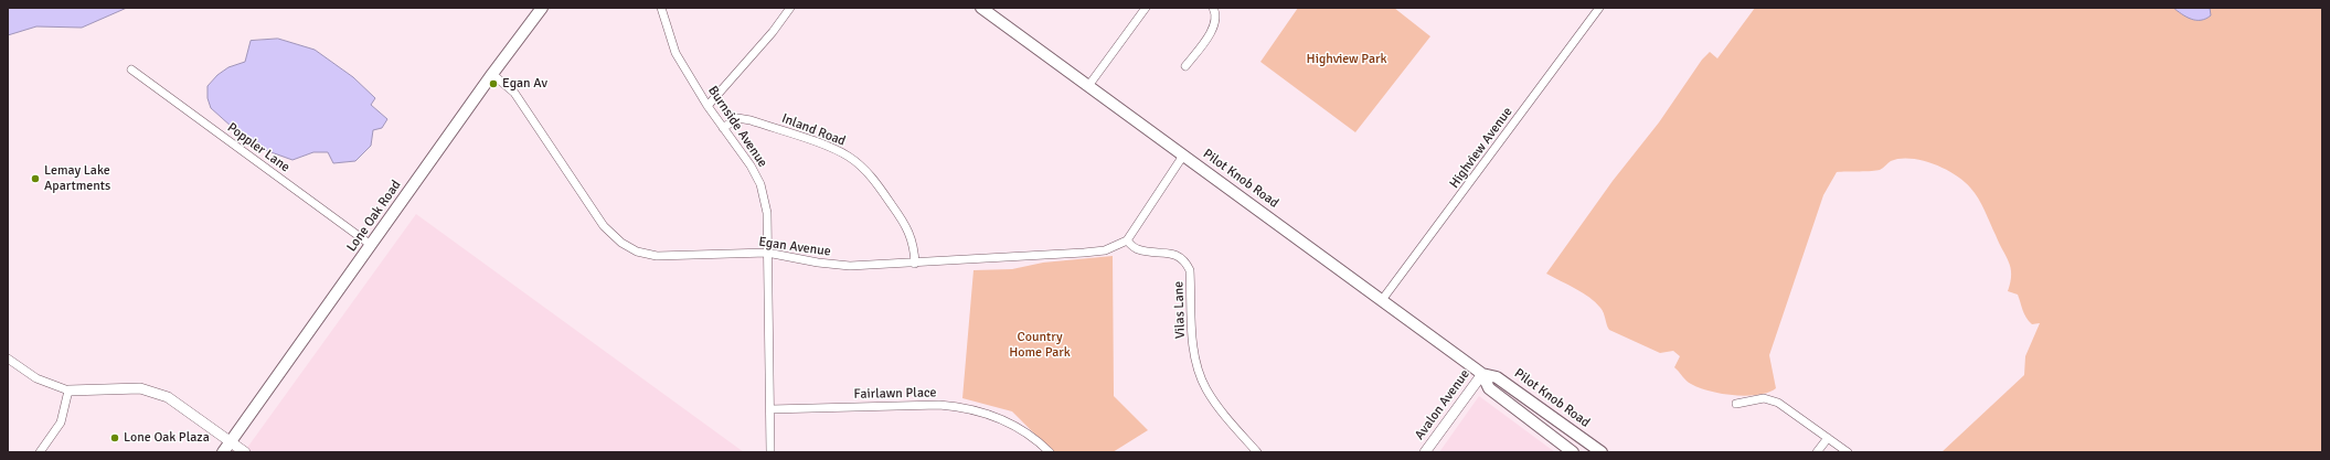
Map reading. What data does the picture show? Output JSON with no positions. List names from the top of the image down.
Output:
{
  "streets": {
    "main road": ["Pilot Knob Road", "Lone Oak Road"],
    "street": [
      "Burnside Avenue",
      "Inland Road",
      "Poppler Lane",
      "Highview Avenue",
      "Egan Avenue",
      "Vilas Lane",
      "Fairlawn Place",
      "Avalon Avenue"
    ]
  },
  "crossings": [
    ["Burnside Avenue", "Inland Road"],
    ["Burnside Avenue", "Egan Avenue"],
    ["Burnside Avenue", "Fairlawn Place"],
    ["Inland Road", "Egan Avenue"],
    ["Poppler Lane", "Lone Oak Road"],
    ["Highview Avenue", "Pilot Knob Road"],
    ["Pilot Knob Road", "Avalon Avenue"],
    ["Lone Oak Road", "Egan Avenue"],
    ["Egan Avenue", "Vilas Lane"]
  ],
  "parks": ["Highview Park", "Country Home Park"],
  "places": ["Egan Av", "Lemay Lake Apartments", "Lone Oak Plaza"]
}
